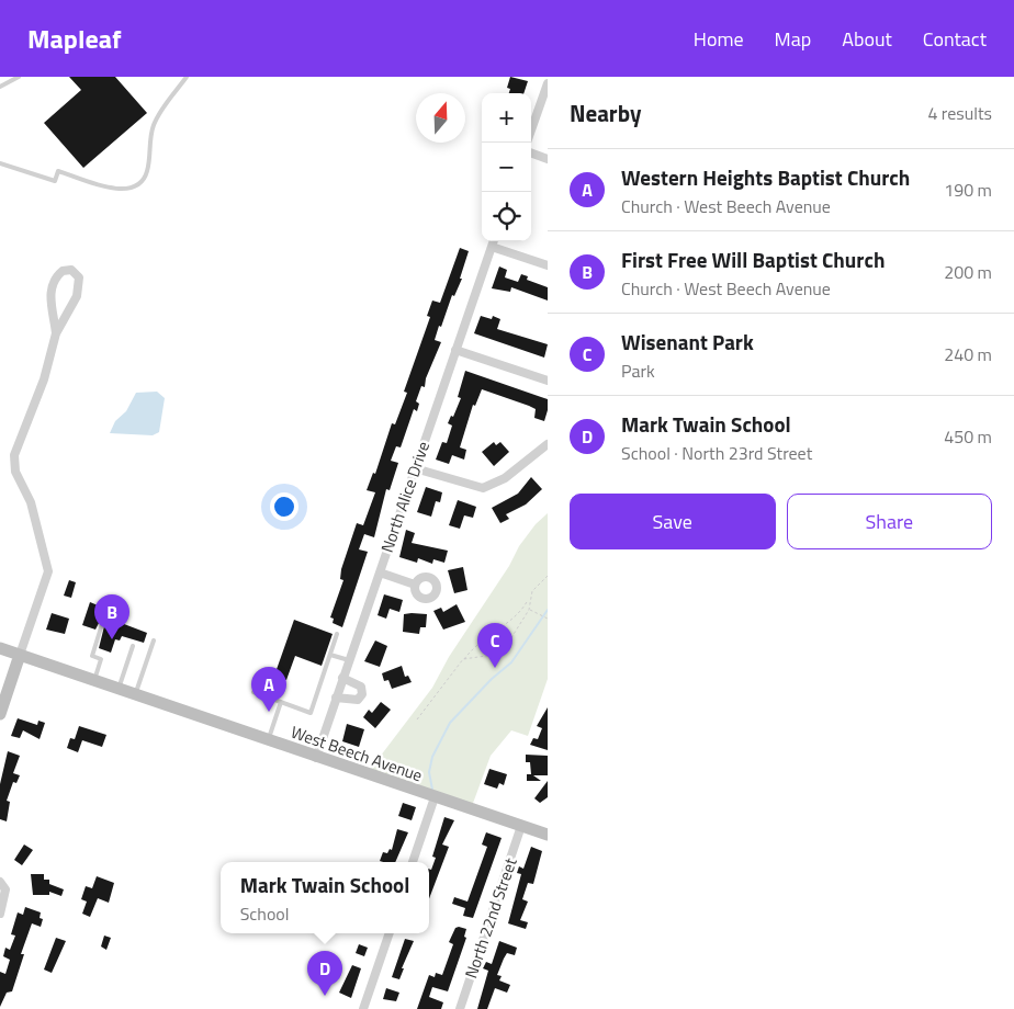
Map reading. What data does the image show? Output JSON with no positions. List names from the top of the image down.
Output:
{
  "streets": {
    "main road": ["West Beech Avenue"],
    "street": ["North Alice Drive", "North 22nd Street"]
  },
  "crossings": [
    ["North Alice Drive", "West Beech Avenue"],
    ["West Beech Avenue", "North 22nd Street"]
  ],
  "north": "top",
  "page": {
    "header": "Mapleaf",
    "nav": [
      "Home",
      "Map",
      "About",
      "Contact"
    ],
    "heading": ["Nearby", "4 results"],
    "map_buttons": ["+", "−"],
    "list": [
      {
        "mark": "A",
        "name": "Western Heights Baptist Church",
        "note": "Church · West Beech Avenue",
        "value": "190 m"
      },
      {
        "mark": "B",
        "name": "First Free Will Baptist Church",
        "note": "Church · West Beech Avenue",
        "value": "200 m"
      },
      {
        "mark": "C",
        "name": "Wisenant Park",
        "note": "Park",
        "value": "240 m"
      },
      {
        "mark": "D",
        "name": "Mark Twain School",
        "note": "School · North 23rd Street",
        "value": "450 m"
      }
    ],
    "buttons": ["Save", "Share"],
    "pins": [
      "B",
      "C",
      "A",
      "D"
    ],
    "popup": ["Mark Twain School", "School"]
  }
}
